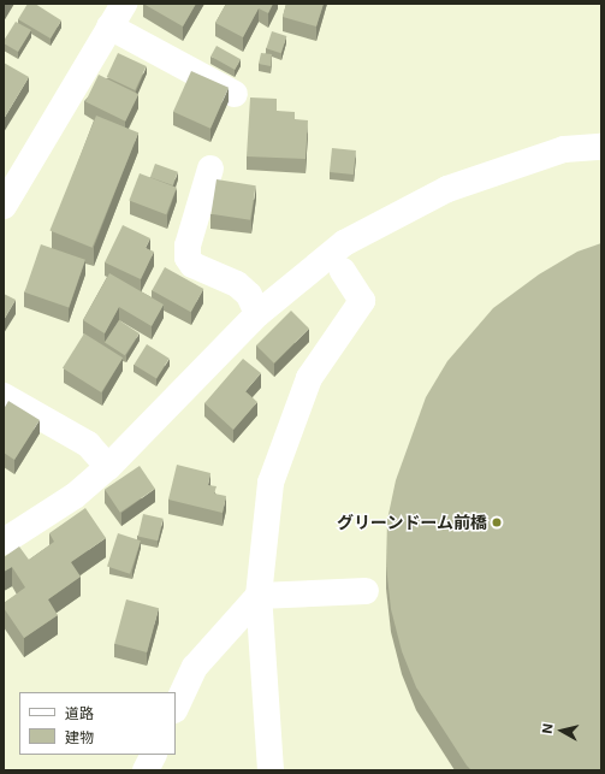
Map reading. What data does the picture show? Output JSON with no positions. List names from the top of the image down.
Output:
{
  "places": ["グリーンドーム前橋"],
  "legend": ["道路", "建物"],
  "north": "left"
}
